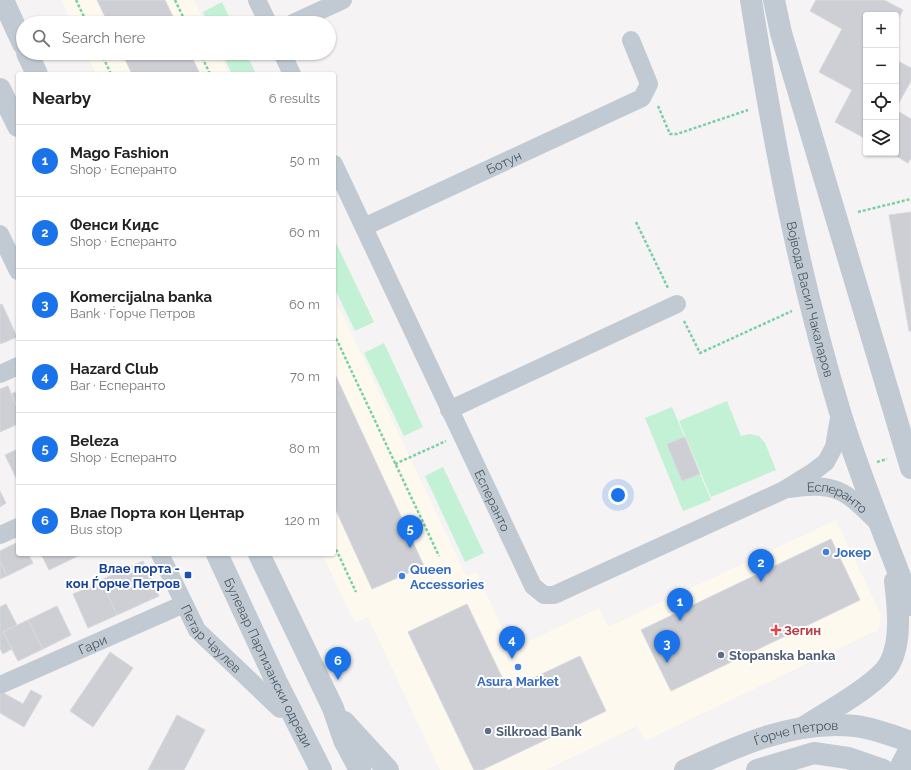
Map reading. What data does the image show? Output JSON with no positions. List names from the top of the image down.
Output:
{
  "streets": {
    "street": [
      "Ботун",
      "Војвода Васил Чакаларов",
      "Есперанто",
      "Петар Чаулев",
      "Гари",
      "Булевар Партизански одреди",
      "Ѓорче Петров"
    ]
  },
  "crossings": [
    ["Ботун", "Есперанто"],
    ["Војвода Васил Чакаларов", "Есперанто"],
    ["Петар Чаулев", "Гари"]
  ],
  "places": {
    "other": [
      "Јокер",
      "Queen Accessories",
      "Stopanska banka",
      "Asura Market",
      "Silkroad Bank"
    ],
    "transit": ["Влае порта - кон Ѓорче Петров"],
    "health": ["Зегин"]
  },
  "page": {
    "map_buttons": ["+", "−"],
    "search": "Search here",
    "heading": ["Nearby", "6 results"],
    "list": [
      {
        "mark": "1",
        "name": "Mago Fashion",
        "note": "Shop · Есперанто",
        "value": "50 m"
      },
      {
        "mark": "2",
        "name": "Фенси Кидс",
        "note": "Shop · Есперанто",
        "value": "60 m"
      },
      {
        "mark": "3",
        "name": "Komercijalna banka",
        "note": "Bank · Ѓорче Петров",
        "value": "60 m"
      },
      {
        "mark": "4",
        "name": "Hazard Club",
        "note": "Bar · Есперанто",
        "value": "70 m"
      },
      {
        "mark": "5",
        "name": "Beleza",
        "note": "Shop · Есперанто",
        "value": "80 m"
      },
      {
        "mark": "6",
        "name": "Влае Порта кон Центар",
        "note": "Bus stop",
        "value": "120 m"
      }
    ],
    "pins": [
      "5",
      "2",
      "1",
      "4",
      "3",
      "6"
    ]
  }
}
